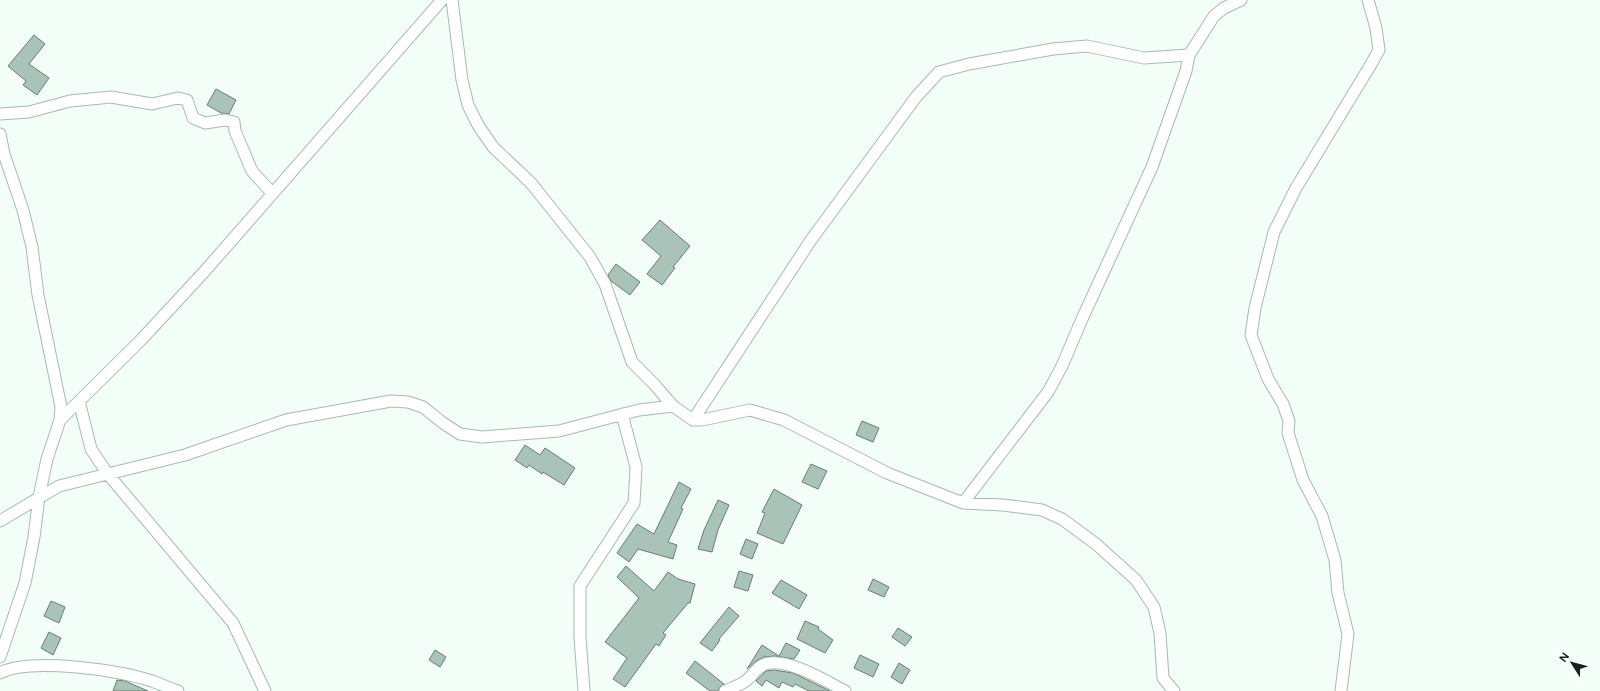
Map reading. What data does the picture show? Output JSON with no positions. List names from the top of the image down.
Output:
{
  "north": "top left"
}
